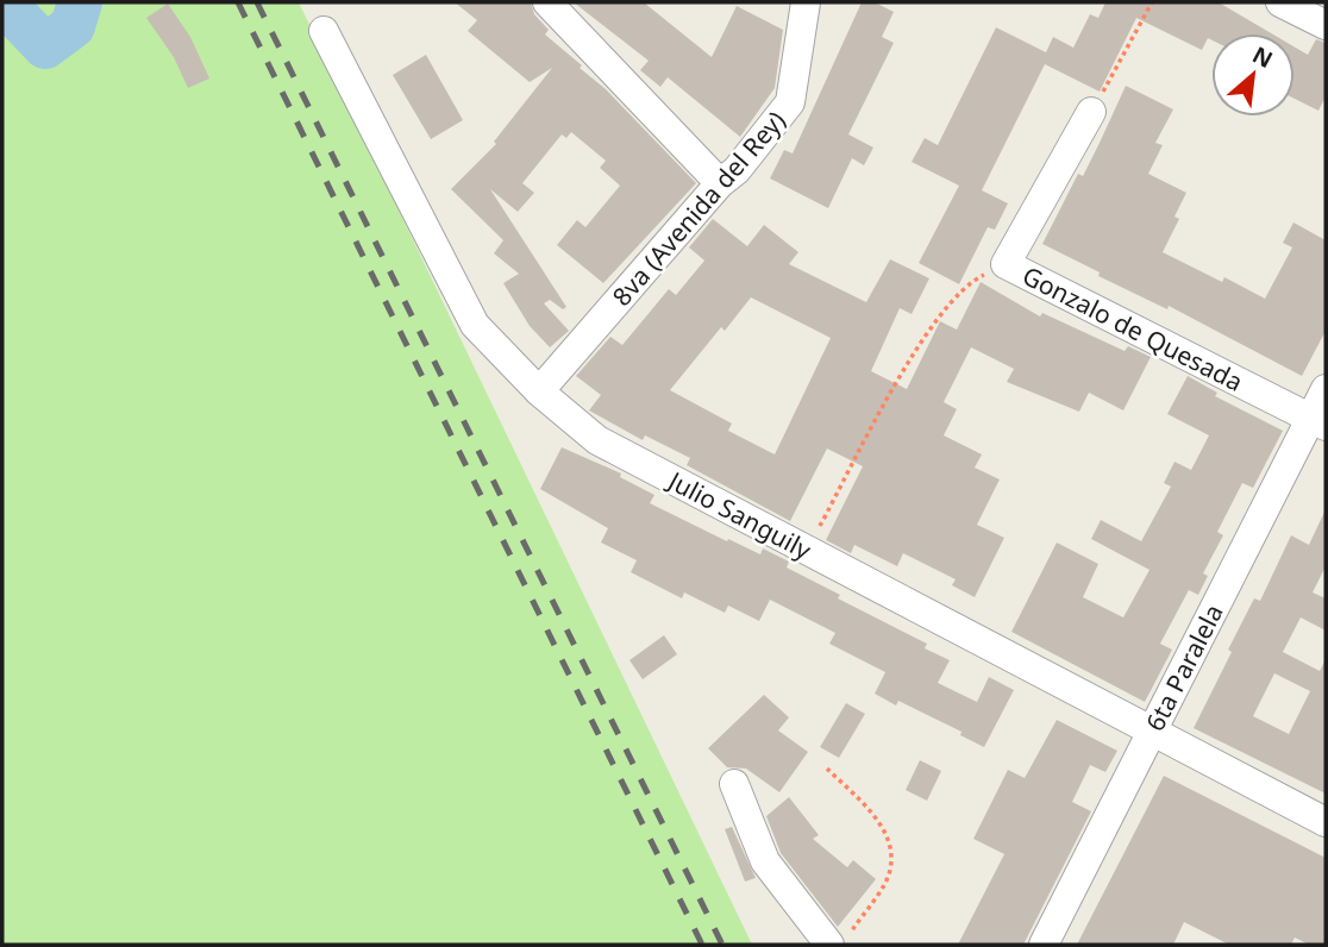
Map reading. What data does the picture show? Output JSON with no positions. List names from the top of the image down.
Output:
{
  "streets": {
    "street": [
      "8va (Avenida del Rey)",
      "Gonzalo de Quesada",
      "Julio Sanguily",
      "6ta Paralela"
    ]
  },
  "crossings": [
    ["8va (Avenida del Rey)", "Julio Sanguily"],
    ["Gonzalo de Quesada", "6ta Paralela"],
    ["Julio Sanguily", "6ta Paralela"]
  ],
  "north": "top right"
}
